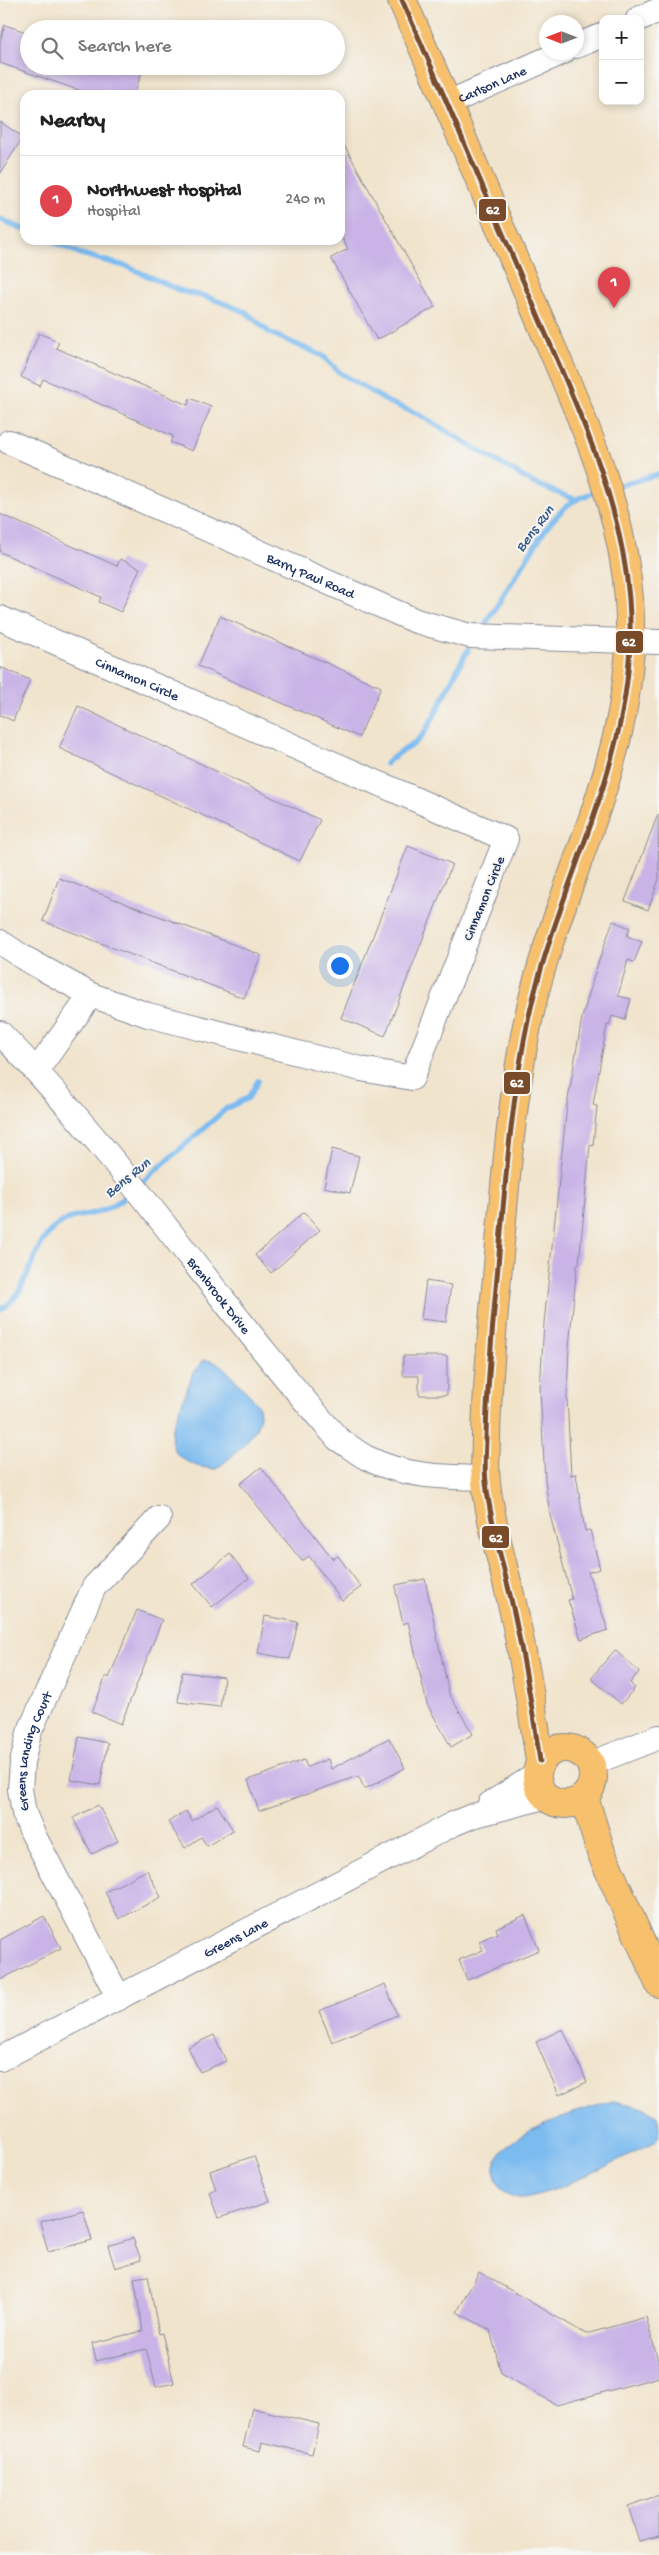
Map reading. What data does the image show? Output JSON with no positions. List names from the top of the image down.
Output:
{
  "streets": {
    "street": [
      "Carlson Lane",
      "Barry Paul Road",
      "Cinnamon Circle",
      "Brenbrook Drive",
      "Greens Landing Court",
      "Greens Lane"
    ]
  },
  "crossings": [
    ["Greens Landing Court", "Greens Lane"]
  ],
  "water": ["Bens Run"],
  "lines": ["transit line 62"],
  "north": "left",
  "page": {
    "map_buttons": ["+", "−"],
    "search": "Search here",
    "heading": "Nearby",
    "list": [
      {
        "mark": "1",
        "name": "Northwest Hospital",
        "note": "Hospital",
        "value": "240 m"
      }
    ],
    "pins": "1"
  }
}
